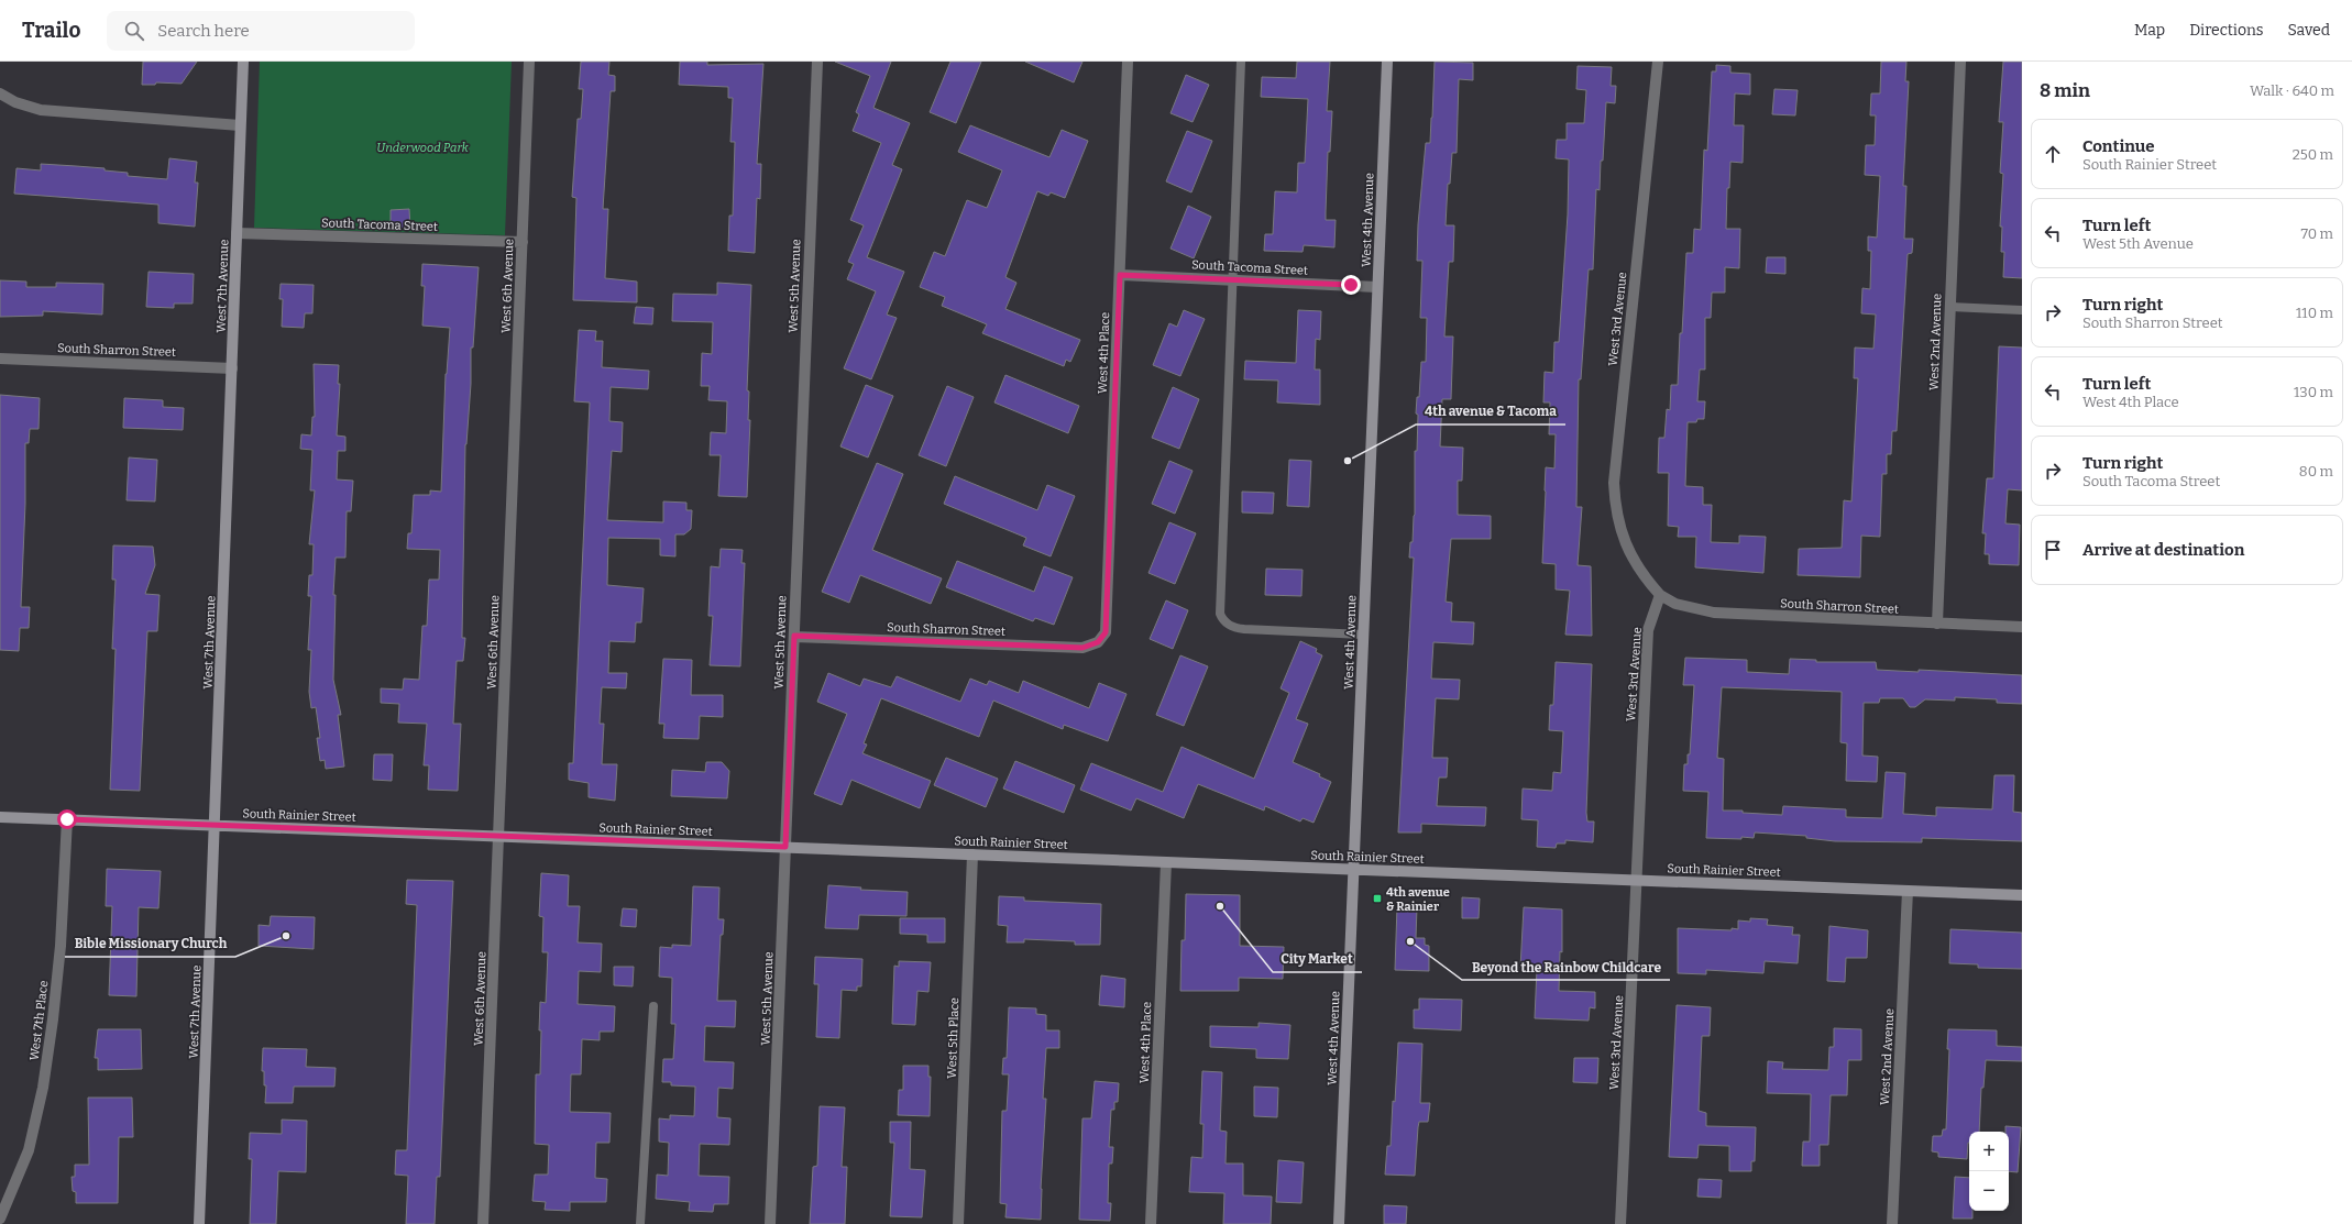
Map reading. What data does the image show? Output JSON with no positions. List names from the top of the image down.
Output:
{
  "streets": {
    "street": [
      "West 4th Avenue",
      "South Tacoma Street",
      "West 7th Avenue",
      "West 6th Avenue",
      "West 5th Avenue",
      "West 3rd Avenue",
      "West 2nd Avenue",
      "South Sharron Street",
      "West 4th Place",
      "South Rainier Street",
      "West 7th Place",
      "West 5th Place"
    ]
  },
  "crossings": [
    ["West 4th Avenue", "South Tacoma Street"],
    ["West 4th Avenue", "South Rainier Street"],
    ["South Tacoma Street", "West 7th Avenue"],
    ["South Tacoma Street", "West 6th Avenue"],
    ["South Tacoma Street", "West 4th Place"],
    ["West 7th Avenue", "South Sharron Street"],
    ["West 7th Avenue", "South Rainier Street"],
    ["West 6th Avenue", "South Rainier Street"],
    ["West 5th Avenue", "South Sharron Street"],
    ["West 5th Avenue", "South Rainier Street"],
    ["West 3rd Avenue", "South Sharron Street"],
    ["West 3rd Avenue", "South Rainier Street"],
    ["West 2nd Avenue", "South Sharron Street"],
    ["West 2nd Avenue", "South Rainier Street"],
    ["South Sharron Street", "West 4th Place"],
    ["West 4th Place", "South Rainier Street"],
    ["South Rainier Street", "West 7th Place"],
    ["South Rainier Street", "West 5th Place"]
  ],
  "parks": ["Underwood Park"],
  "places": {
    "other": [
      "4th avenue & Tacoma",
      "City Market",
      "Bible Missionary Church",
      "Beyond the Rainbow Childcare"
    ],
    "transit": ["4th avenue & Rainier"]
  },
  "page": {
    "header": "Trailo",
    "search": "Search here",
    "nav": ["Map", "Directions", "Saved"],
    "heading": ["8 min", "Walk · 640 m"],
    "list": [
      ["Continue", "South Rainier Street", "250 m"],
      ["Turn left", "West 5th Avenue", "70 m"],
      ["Turn right", "South Sharron Street", "110 m"],
      ["Turn left", "West 4th Place", "130 m"],
      ["Turn right", "South Tacoma Street", "80 m"],
      "Arrive at destination"
    ],
    "map_buttons": ["+", "−"]
  }
}
